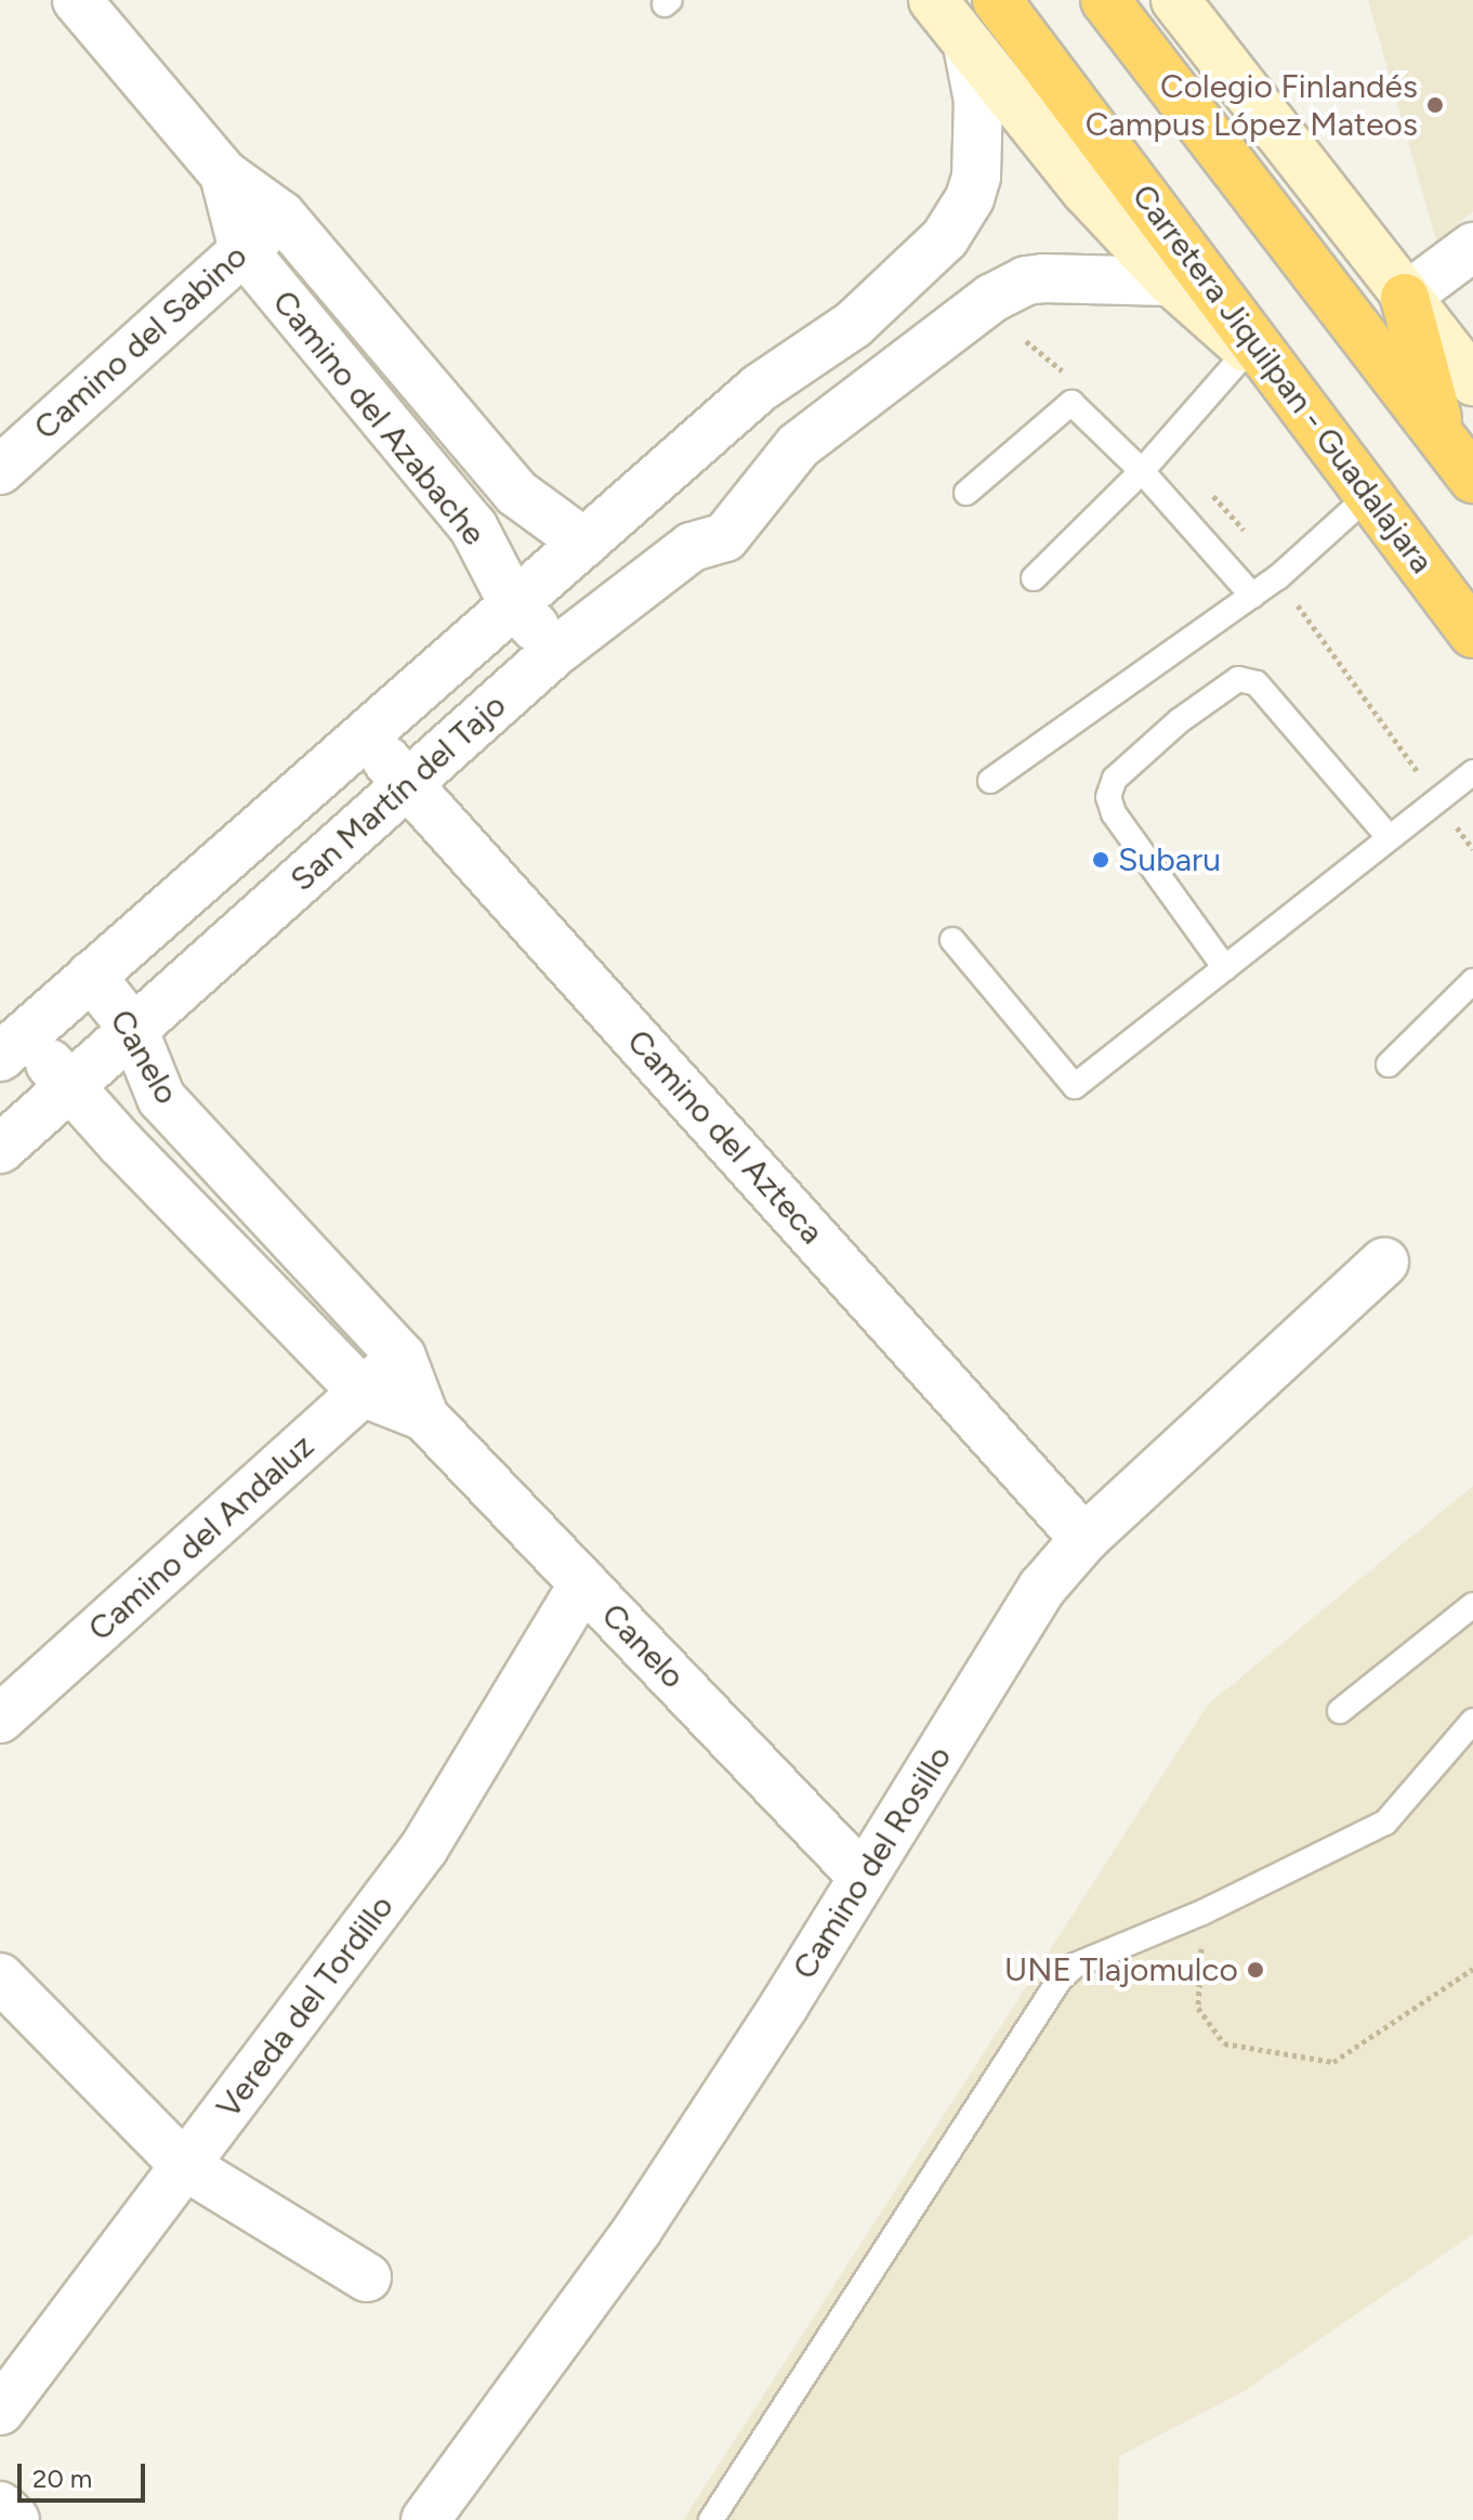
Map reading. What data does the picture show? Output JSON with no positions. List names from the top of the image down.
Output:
{
  "streets": {
    "highway": ["Carretera Jiquilpan - Guadalajara"],
    "street": [
      "Camino del Sabino",
      "Camino del Azabache",
      "San Martín del Tajo",
      "Canelo",
      "Camino del Azteca",
      "Camino del Andaluz",
      "Camino del Rosillo",
      "Vereda del Tordillo"
    ]
  },
  "crossings": [
    ["Camino del Sabino", "Camino del Azabache"],
    ["Camino del Azabache", "San Martín del Tajo"],
    ["San Martín del Tajo", "Canelo"],
    ["San Martín del Tajo", "Camino del Azteca"],
    ["Canelo", "Camino del Andaluz"],
    ["Canelo", "Camino del Rosillo"],
    ["Canelo", "Vereda del Tordillo"],
    ["Camino del Azteca", "Camino del Rosillo"]
  ],
  "places": ["Colegio Finlandés Campus López Mateos", "Subaru", "UNE Tlajomulco"],
  "scale_bar": "20 m"
}
